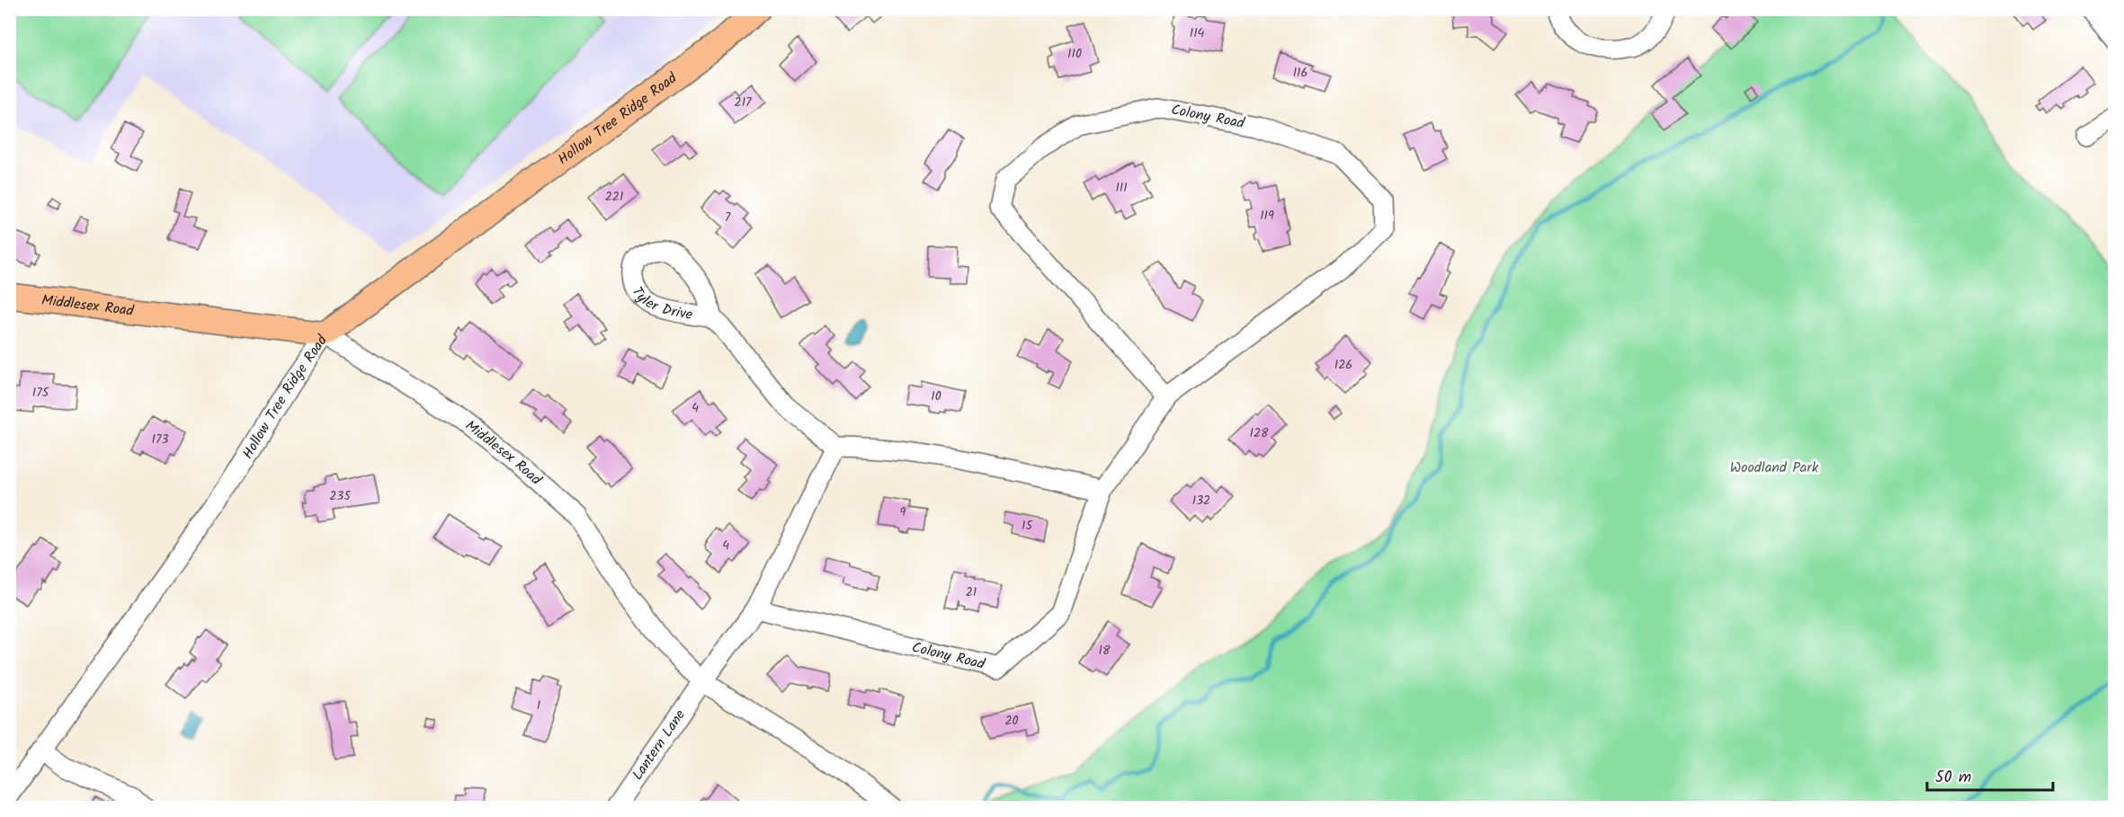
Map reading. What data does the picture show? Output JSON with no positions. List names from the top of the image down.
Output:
{
  "streets": {
    "main road": ["Hollow Tree Ridge Road", "Middlesex Road"],
    "street": ["Colony Road", "Tyler Drive", "Lantern Lane"]
  },
  "crossings": [
    ["Hollow Tree Ridge Road", "Middlesex Road"],
    ["Middlesex Road", "Lantern Lane"]
  ],
  "parks": ["Woodland Park"],
  "house_numbers": [
    "114",
    "110",
    "116",
    "217",
    "111",
    "221",
    "119",
    "7",
    "126",
    "175",
    "10",
    "4",
    "128",
    "173",
    "235",
    "132",
    "9",
    "15",
    "4",
    "21",
    "18",
    "1",
    "20"
  ],
  "scale_bar": "50 m"
}
